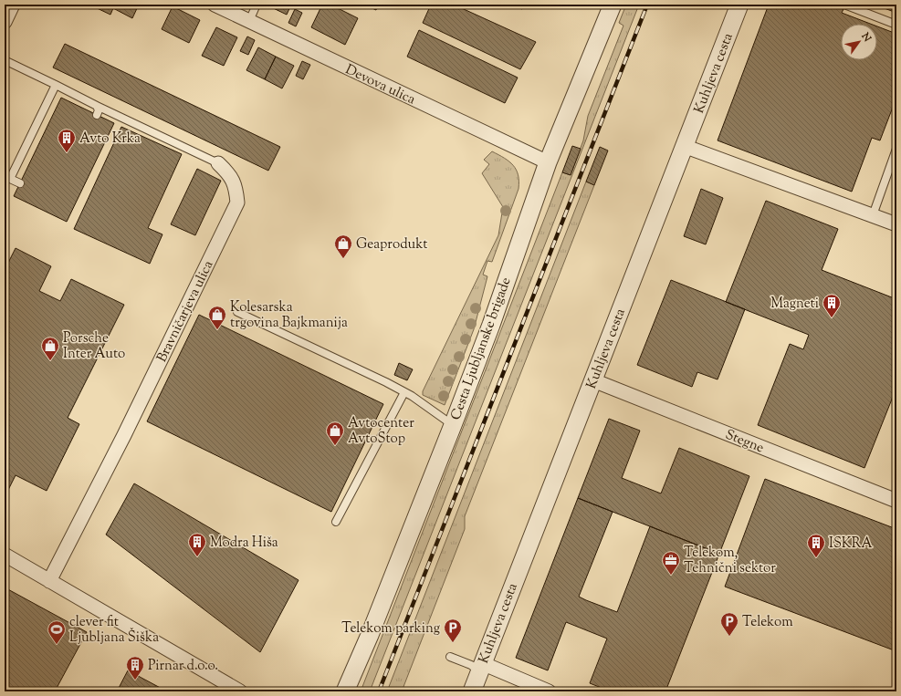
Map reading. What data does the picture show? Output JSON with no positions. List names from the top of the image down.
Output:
{
  "streets": {
    "street": [
      "Kuhljeva cesta",
      "Devova ulica",
      "Bravničarjeva ulica",
      "Cesta Ljubljanske brigade",
      "Stegne"
    ]
  },
  "crossings": [
    ["Kuhljeva cesta", "Stegne"],
    ["Devova ulica", "Cesta Ljubljanske brigade"]
  ],
  "places": {
    "building": [
      "Avto Krka",
      "Magneti",
      "Modra Hiša",
      "ISKRA",
      "Pirnar d.o.o."
    ],
    "shop": [
      "Geaprodukt",
      "Kolesarska trgovina Bajkmanija",
      "Porsche Inter Auto",
      "Avtocenter AvtoStop"
    ],
    "office": ["Telekom, Tehnični sektor"],
    "parking": ["Telekom", "Telekom parking"],
    "sports": ["clever fit Ljubljana Šiška"]
  },
  "north": "top right"
}
